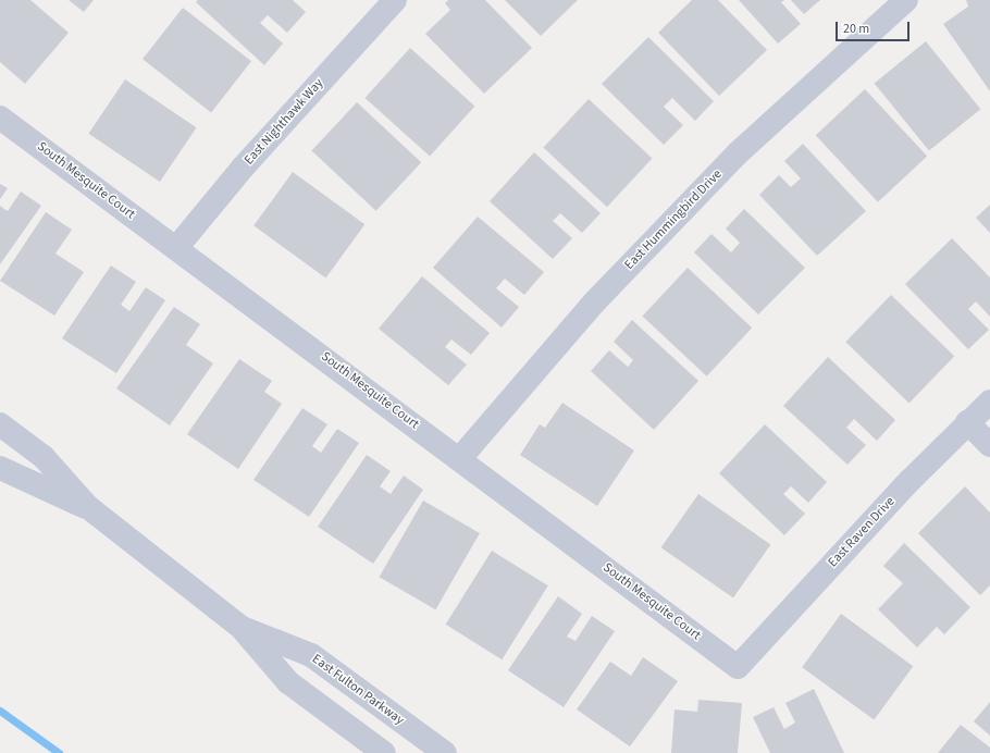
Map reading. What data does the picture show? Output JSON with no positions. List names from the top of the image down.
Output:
{
  "streets": {
    "street": [
      "East Nighthawk Way",
      "South Mesquite Court",
      "East Hummingbird Drive",
      "East Raven Drive",
      "East Fulton Parkway"
    ]
  },
  "crossings": [
    ["East Nighthawk Way", "South Mesquite Court"],
    ["South Mesquite Court", "East Hummingbird Drive"],
    ["South Mesquite Court", "East Raven Drive"]
  ],
  "scale_bar": "20 m"
}
